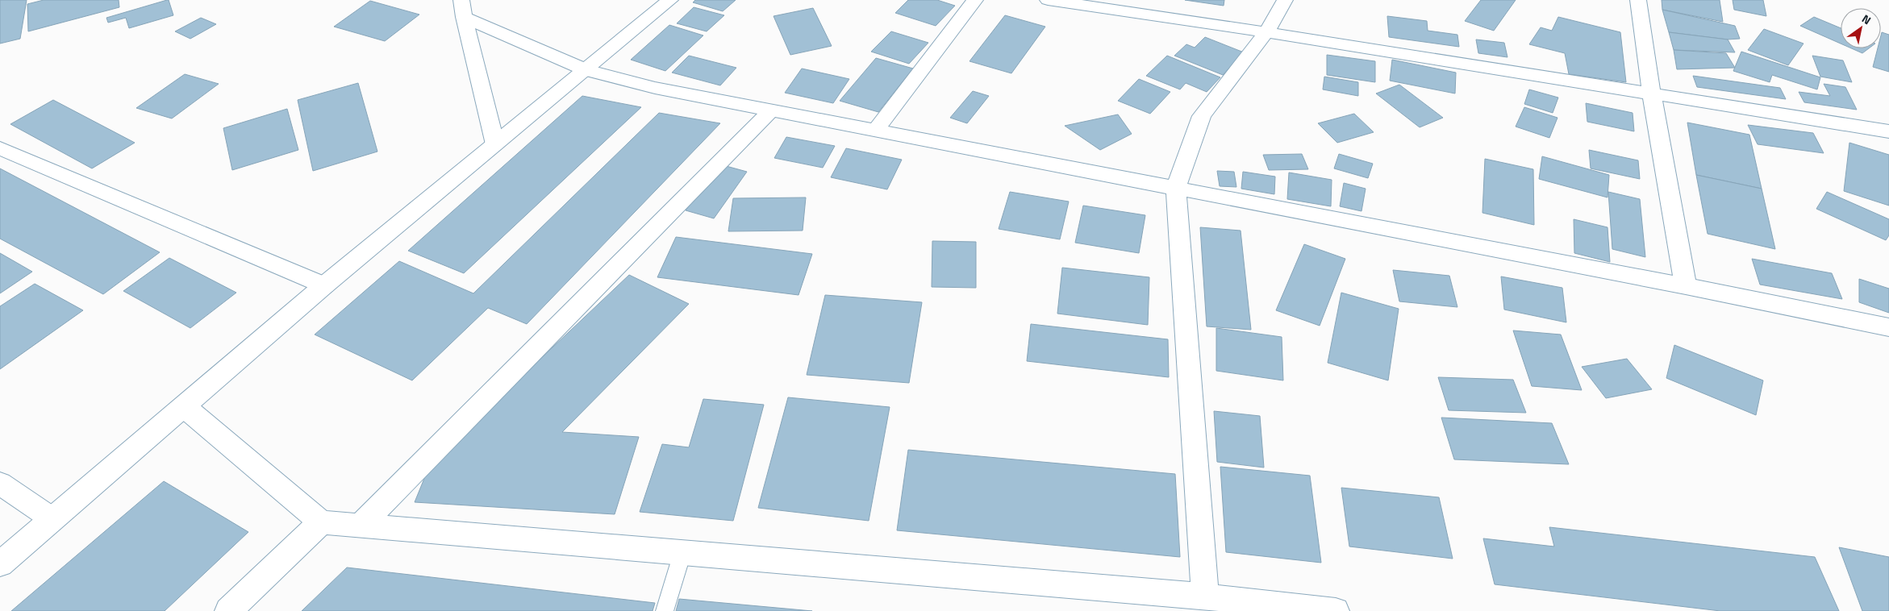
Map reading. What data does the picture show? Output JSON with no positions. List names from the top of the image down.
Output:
{
  "north": "top right"
}
